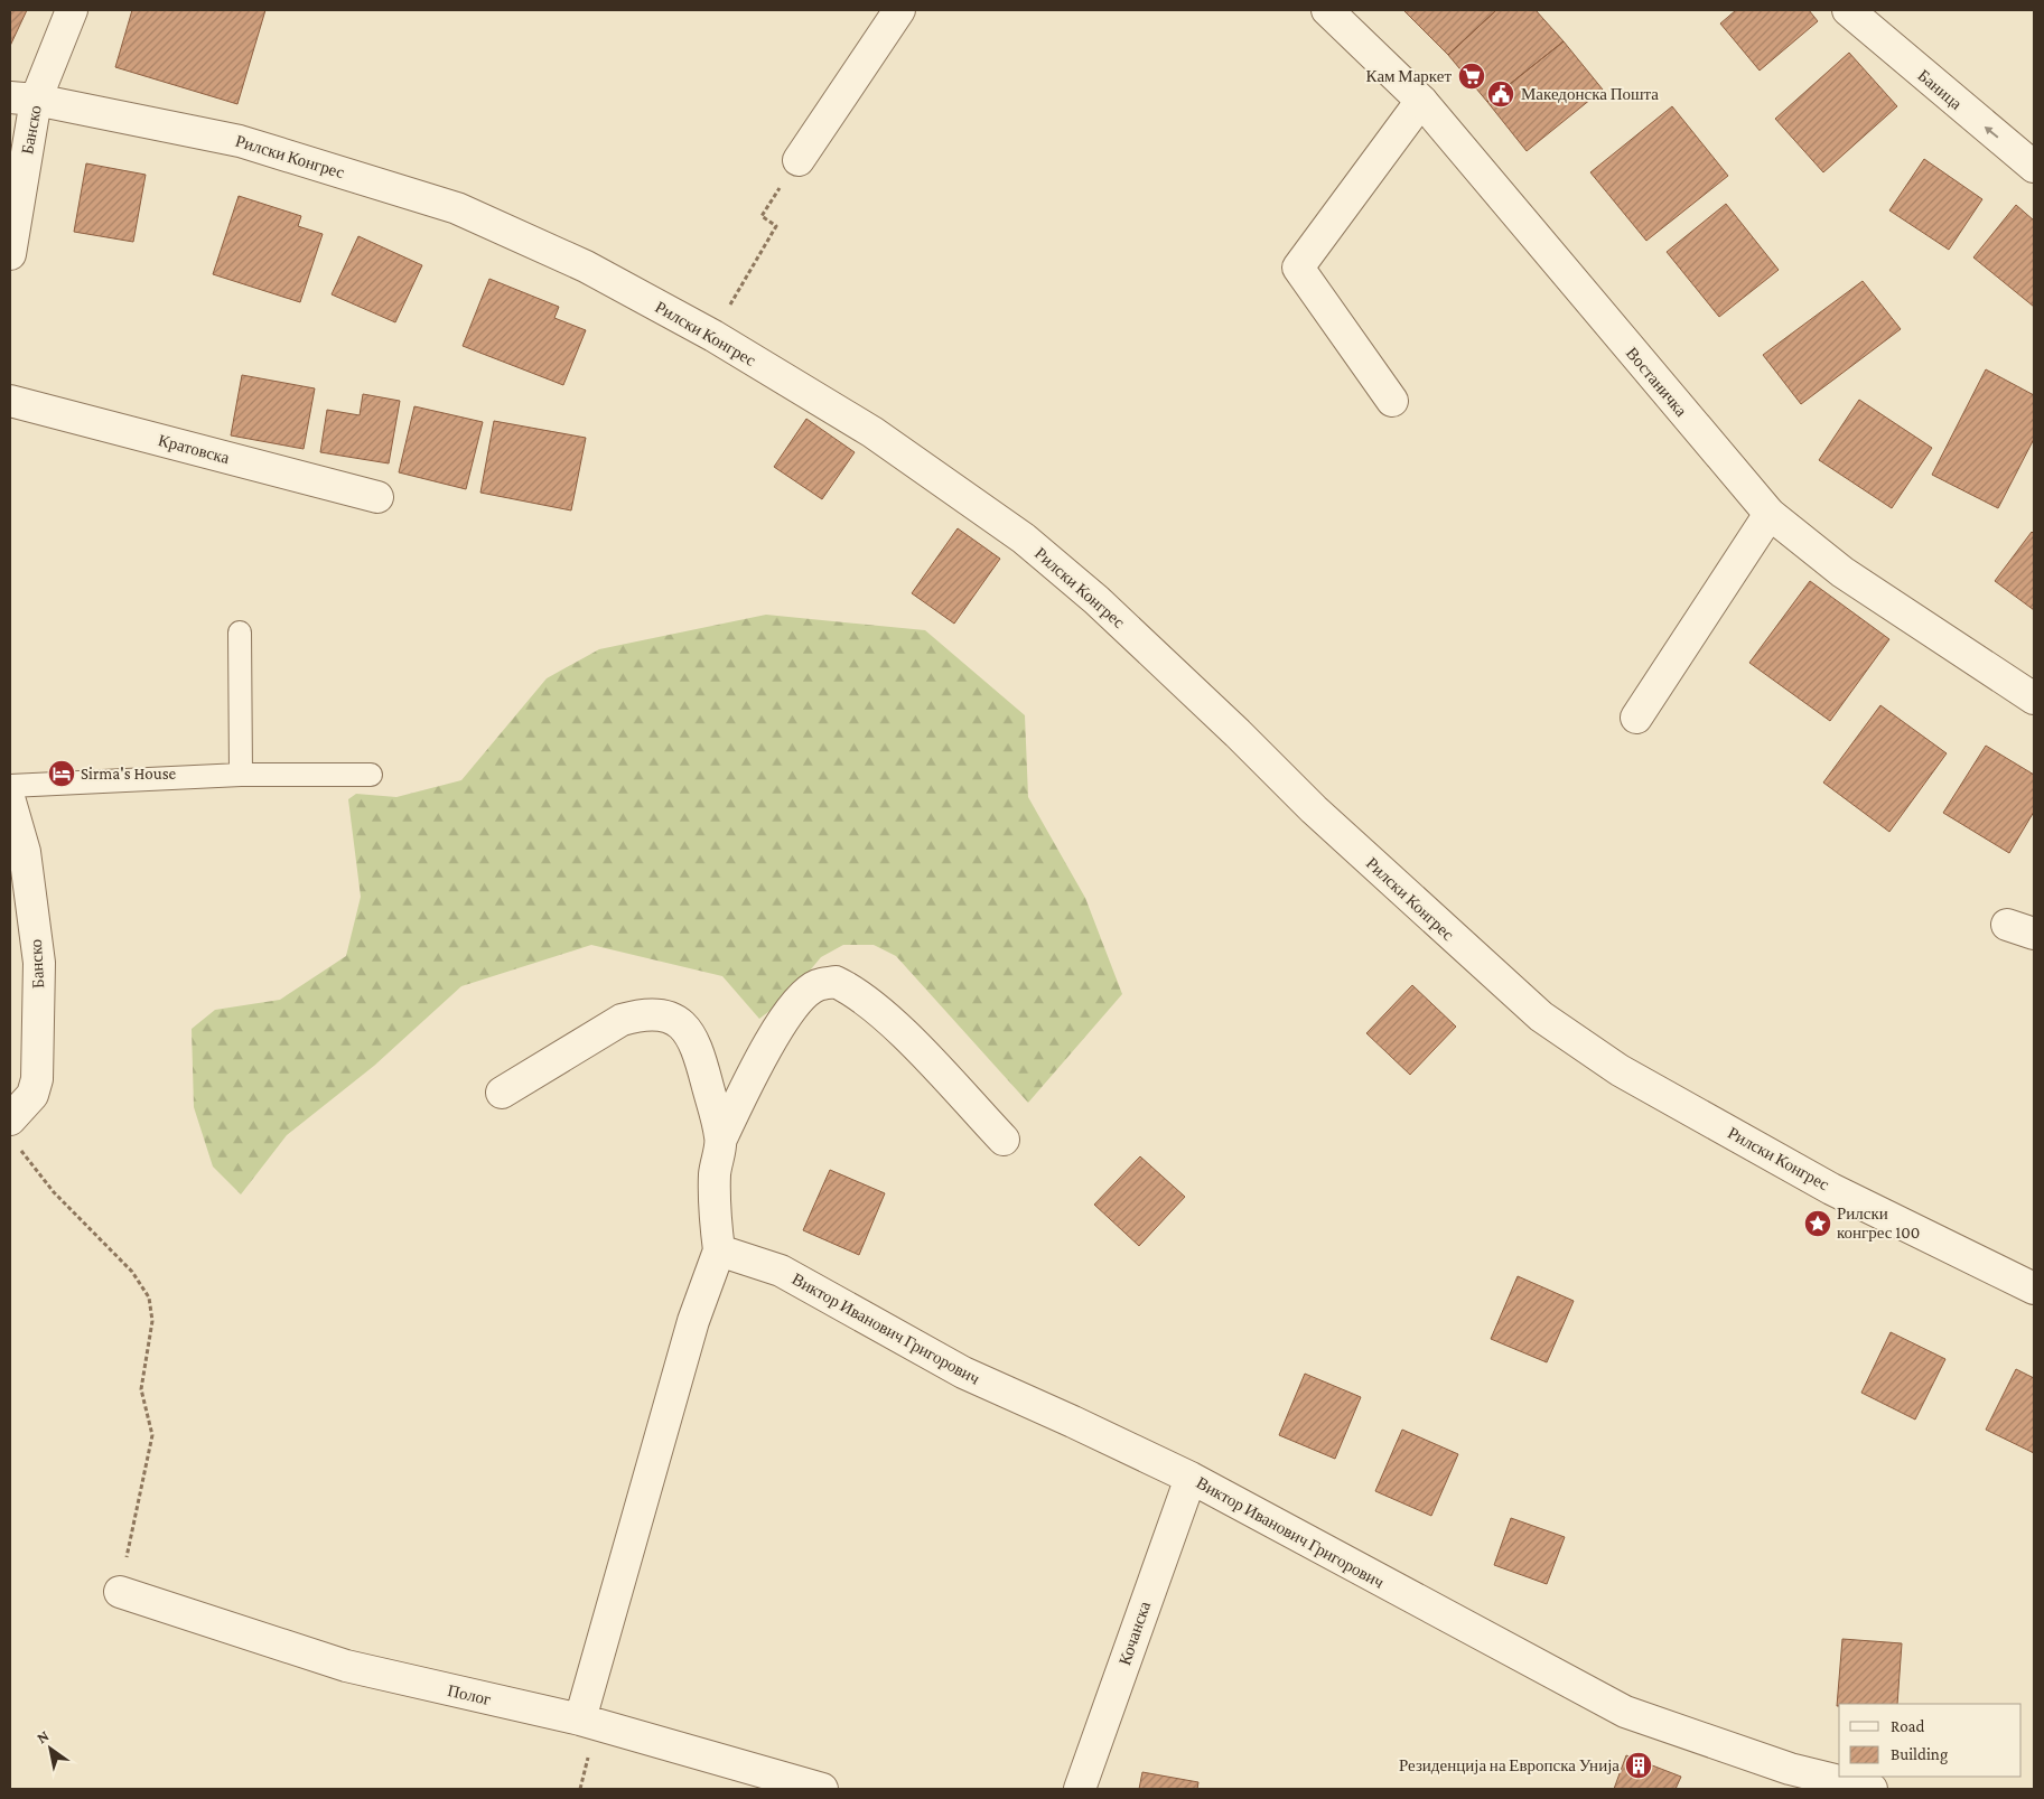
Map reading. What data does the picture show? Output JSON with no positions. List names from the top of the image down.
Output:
{
  "streets": {
    "street": [
      "Баница",
      "Банско",
      "Рилски Конгрес",
      "Востаничка",
      "Кратовска",
      "Виктор Иванович Григорович",
      "Кочанска",
      "Полог"
    ]
  },
  "crossings": [
    ["Банско", "Рилски Конгрес"],
    ["Виктор Иванович Григорович", "Кочанска"]
  ],
  "one_way": ["Баница"],
  "places": {
    "supermarket": ["Кам Маркет"],
    "public building": ["Македонска Пошта"],
    "hotel": ["Sirma's House"],
    "place": ["Рилски конгрес 100"],
    "building": ["Резиденција на Европска Унија"]
  },
  "legend": ["Road", "Building"],
  "north": "top left"
}
